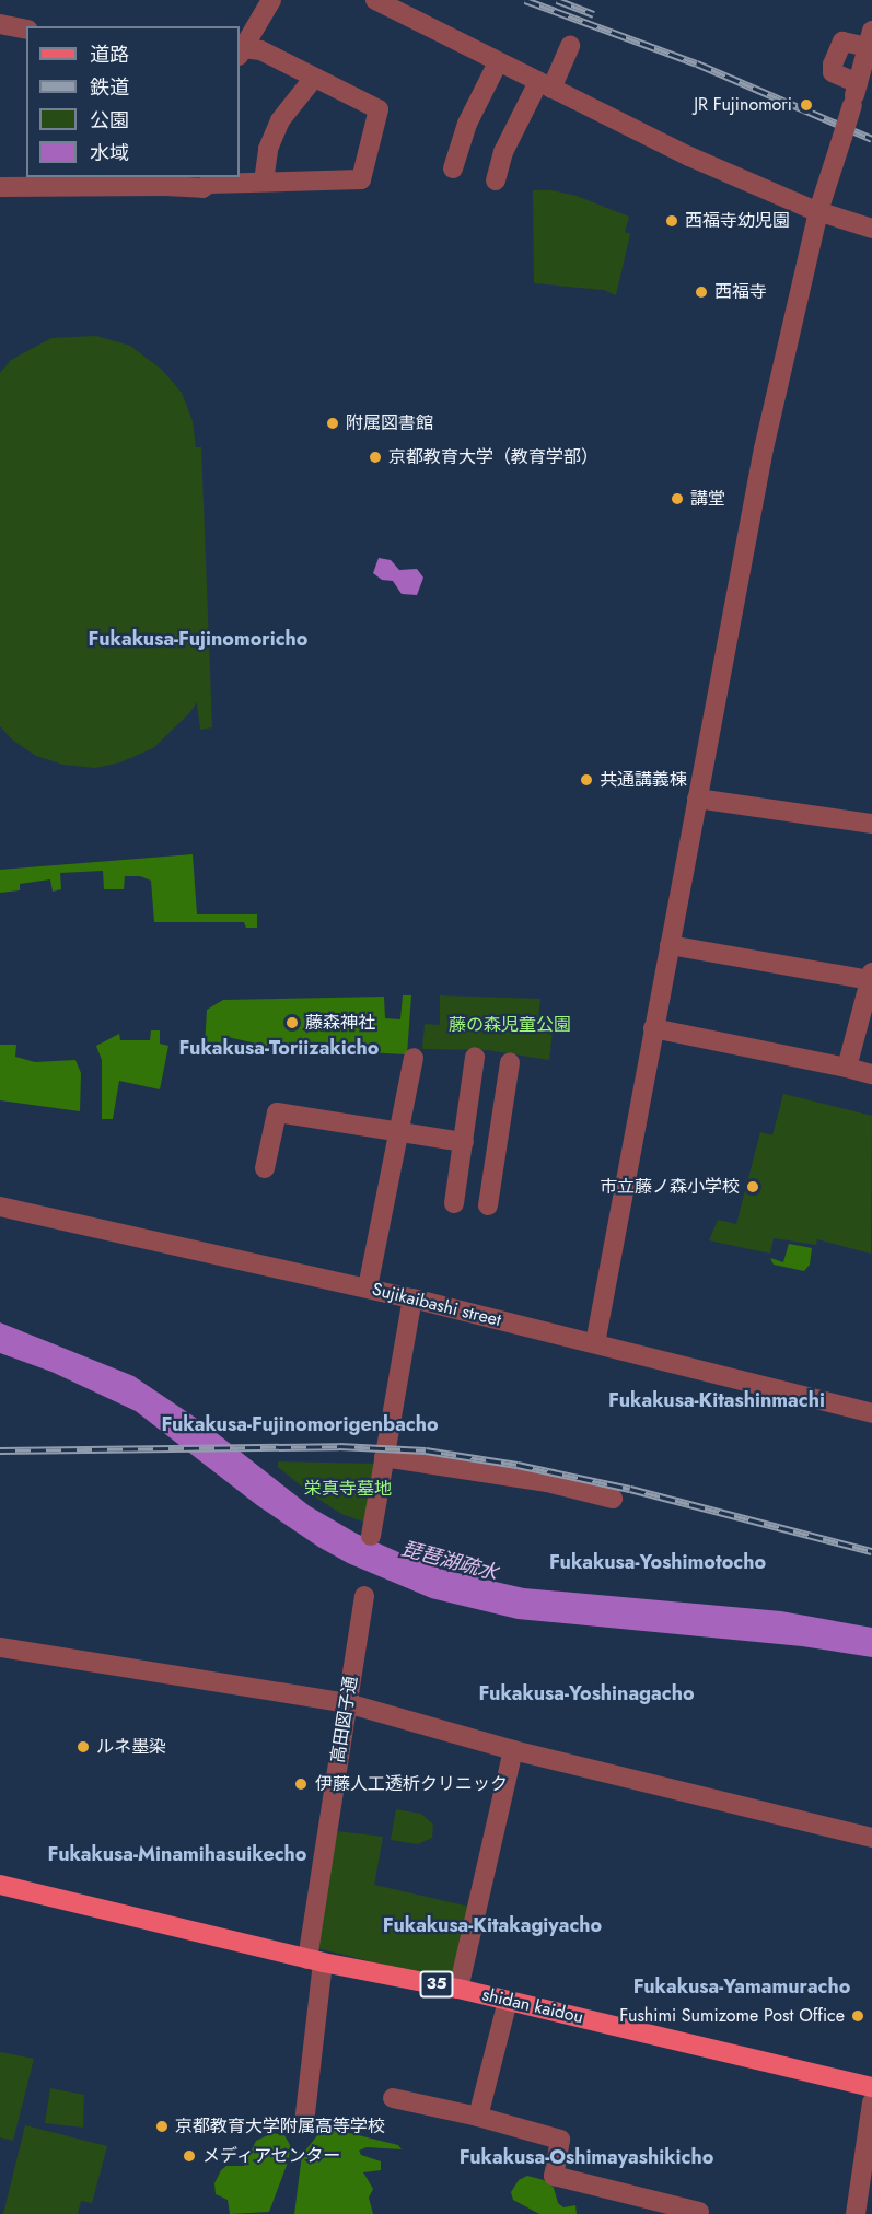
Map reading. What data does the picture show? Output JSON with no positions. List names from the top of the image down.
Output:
{
  "streets": {
    "main road": ["35", "shidan kaidou"],
    "street": ["Sujikaibashi street", "高田図子通"]
  },
  "crossings": [
    ["高田図子通", "shidan kaidou"]
  ],
  "districts": [
    "Fukakusa-Fujinomoricho",
    "Fukakusa-Toriizakicho",
    "Fukakusa-Kitashinmachi",
    "Fukakusa-Fujinomorigenbacho",
    "Fukakusa-Yoshimotocho",
    "Fukakusa-Yoshinagacho",
    "Fukakusa-Minamihasuikecho",
    "Fukakusa-Kitakagiyacho",
    "Fukakusa-Yamamuracho",
    "Fukakusa-Oshimayashikicho"
  ],
  "water": ["琵琶湖疏水"],
  "parks": ["藤の森児童公園", "栄真寺墓地"],
  "places": [
    "JR Fujinomori",
    "西福寺幼児園",
    "西福寺",
    "附属図書館",
    "京都教育大学（教育学部）",
    "講堂",
    "共通講義棟",
    "藤森神社",
    "市立藤ノ森小学校",
    "ルネ墨染",
    "伊藤人工透析クリニック",
    "Fushimi Sumizome Post Office",
    "京都教育大学附属高等学校",
    "メディアセンター"
  ],
  "legend": [
    "道路",
    "鉄道",
    "公園",
    "水域"
  ]
}
